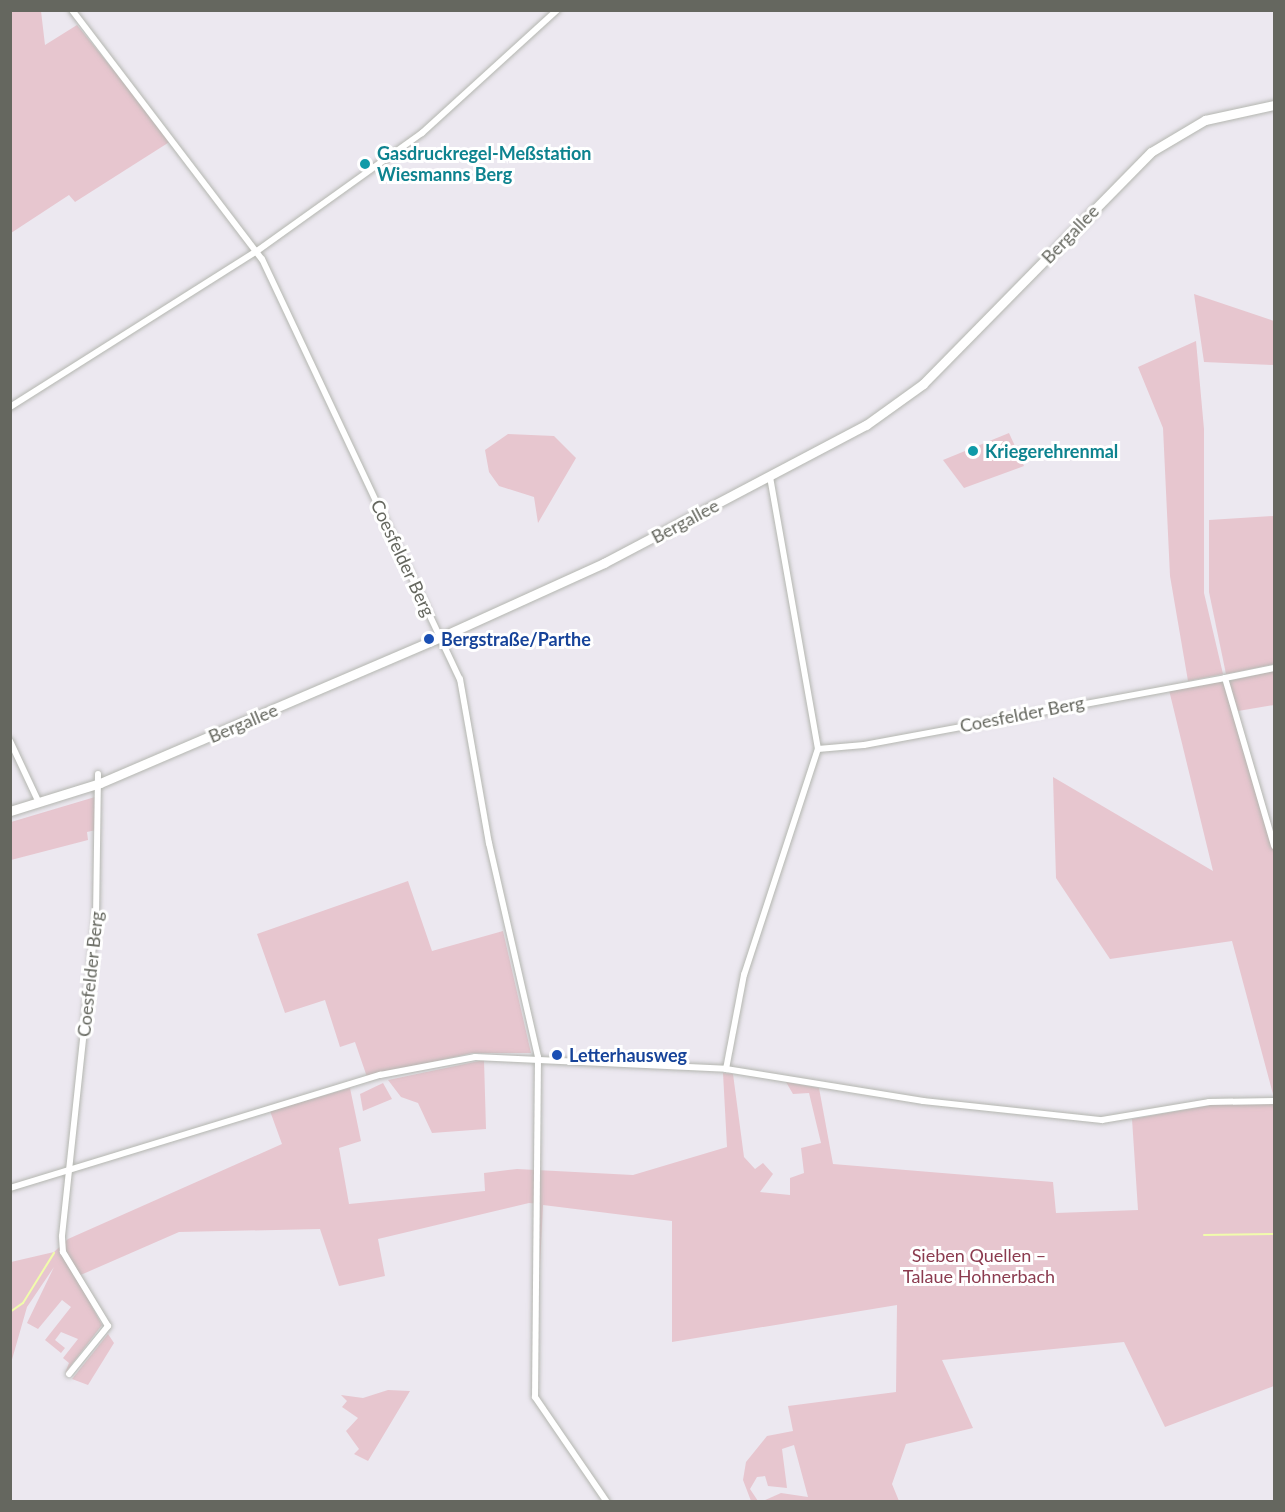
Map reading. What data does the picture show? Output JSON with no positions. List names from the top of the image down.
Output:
{
  "streets": {
    "street": ["Bergallee", "Coesfelder Berg"]
  },
  "crossings": [
    ["Bergallee", "Coesfelder Berg"]
  ],
  "parks": ["Sieben Quellen – Talaue Hohnerbach"],
  "places": [
    "Gasdruckregel-Meßstation Wiesmanns Berg",
    "Kriegerehrenmal",
    "Bergstraße/Parthe",
    "Letterhausweg"
  ]
}
